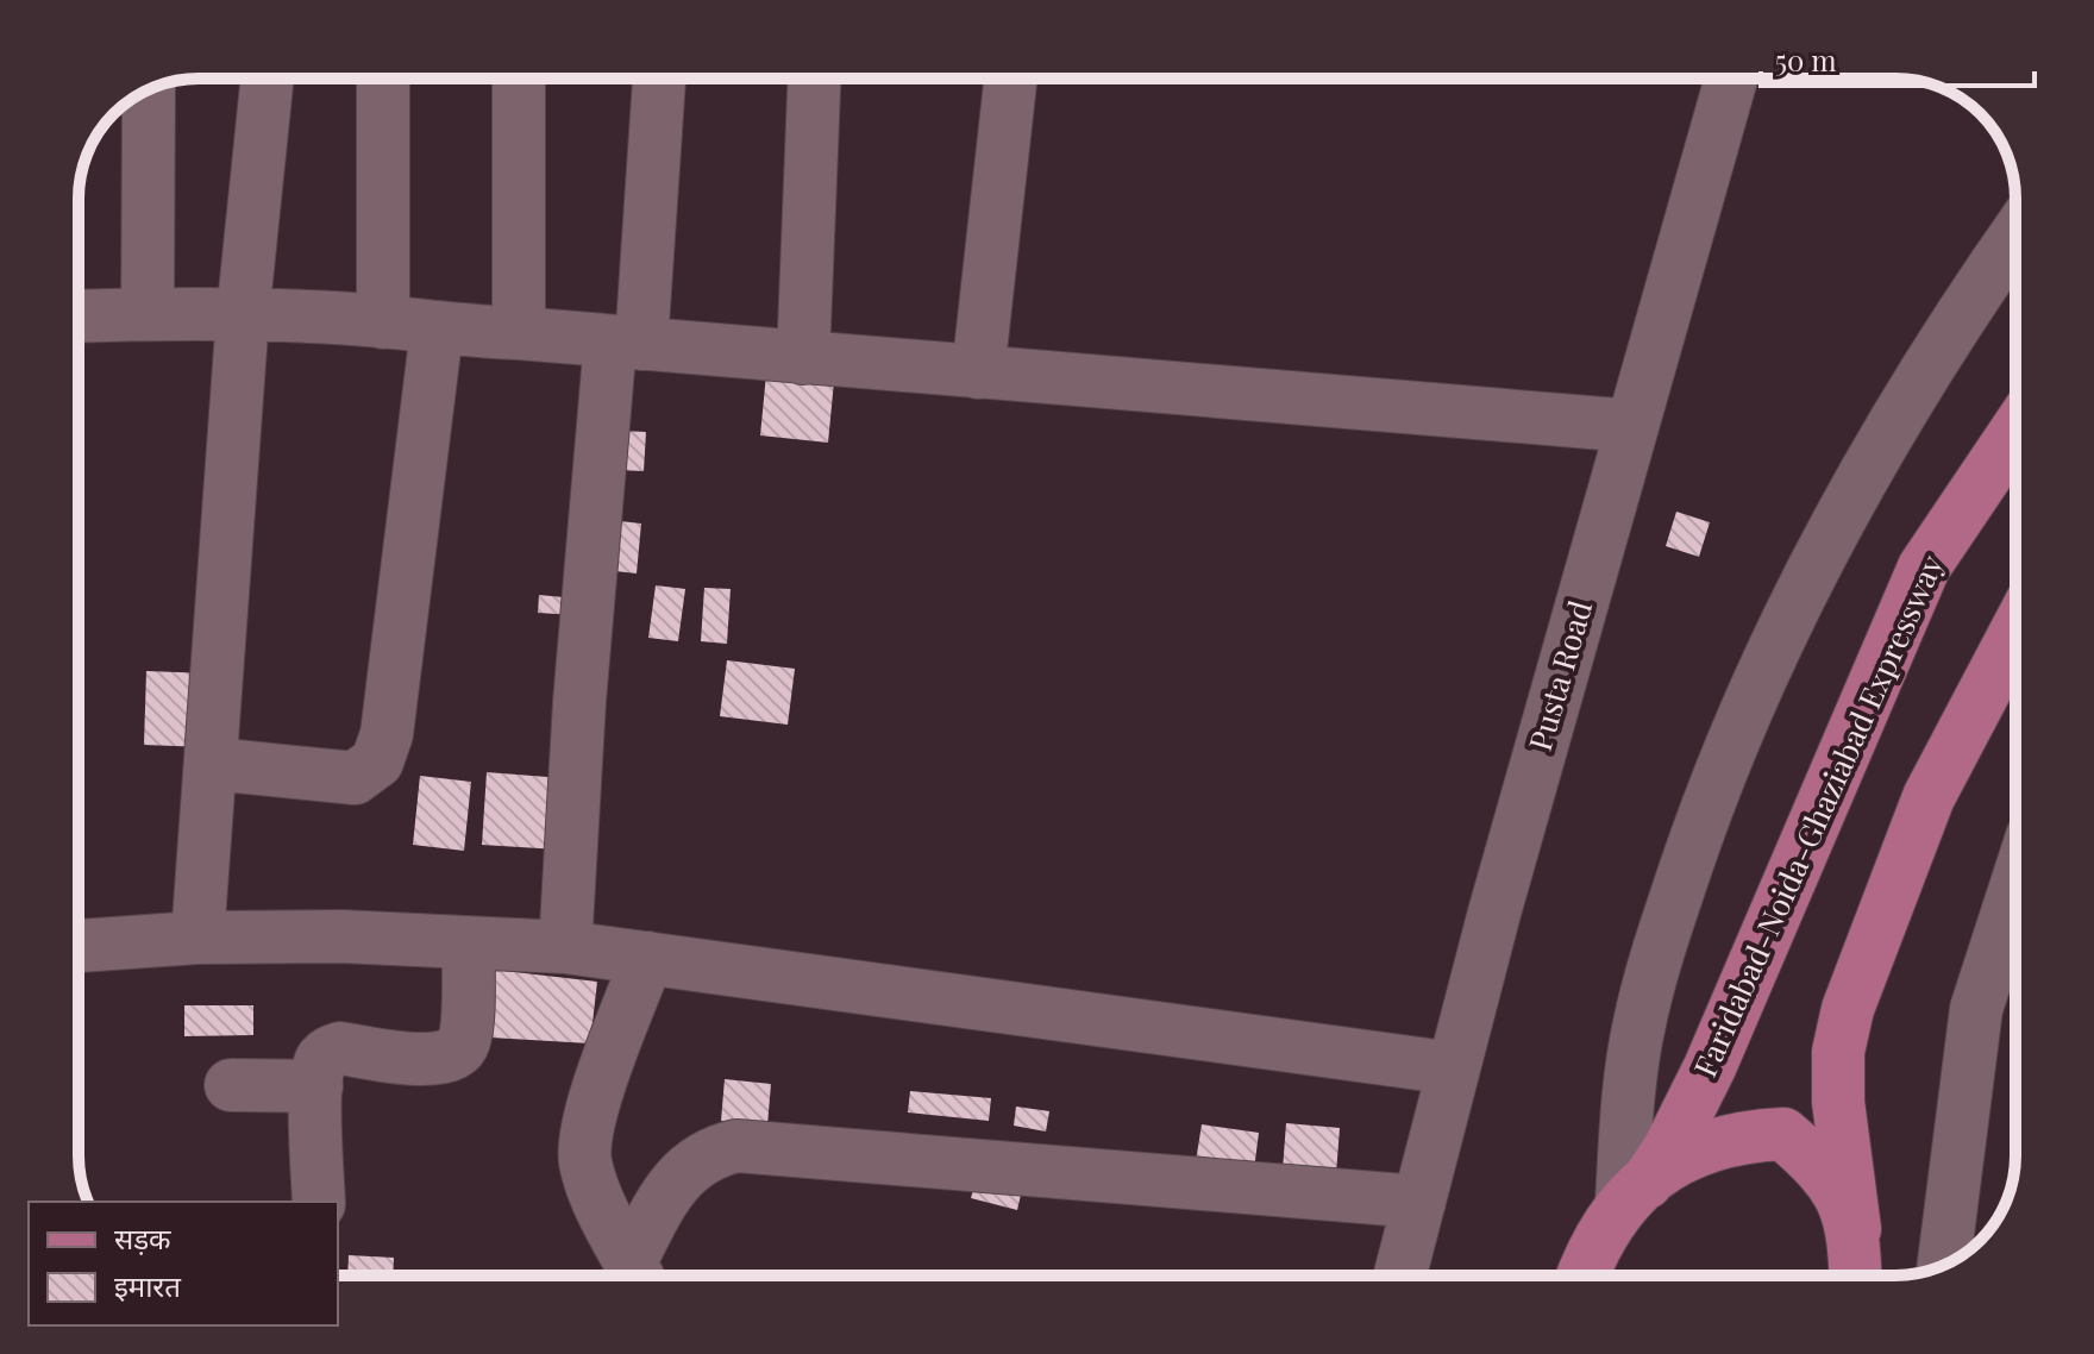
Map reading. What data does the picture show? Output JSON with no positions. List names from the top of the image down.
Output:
{
  "streets": {
    "main road": ["Faridabad-Noida-Ghaziabad Expressway"],
    "street": ["Pusta Road"]
  },
  "legend": ["सड़क", "इमारत"],
  "scale_bar": "50 m"
}
